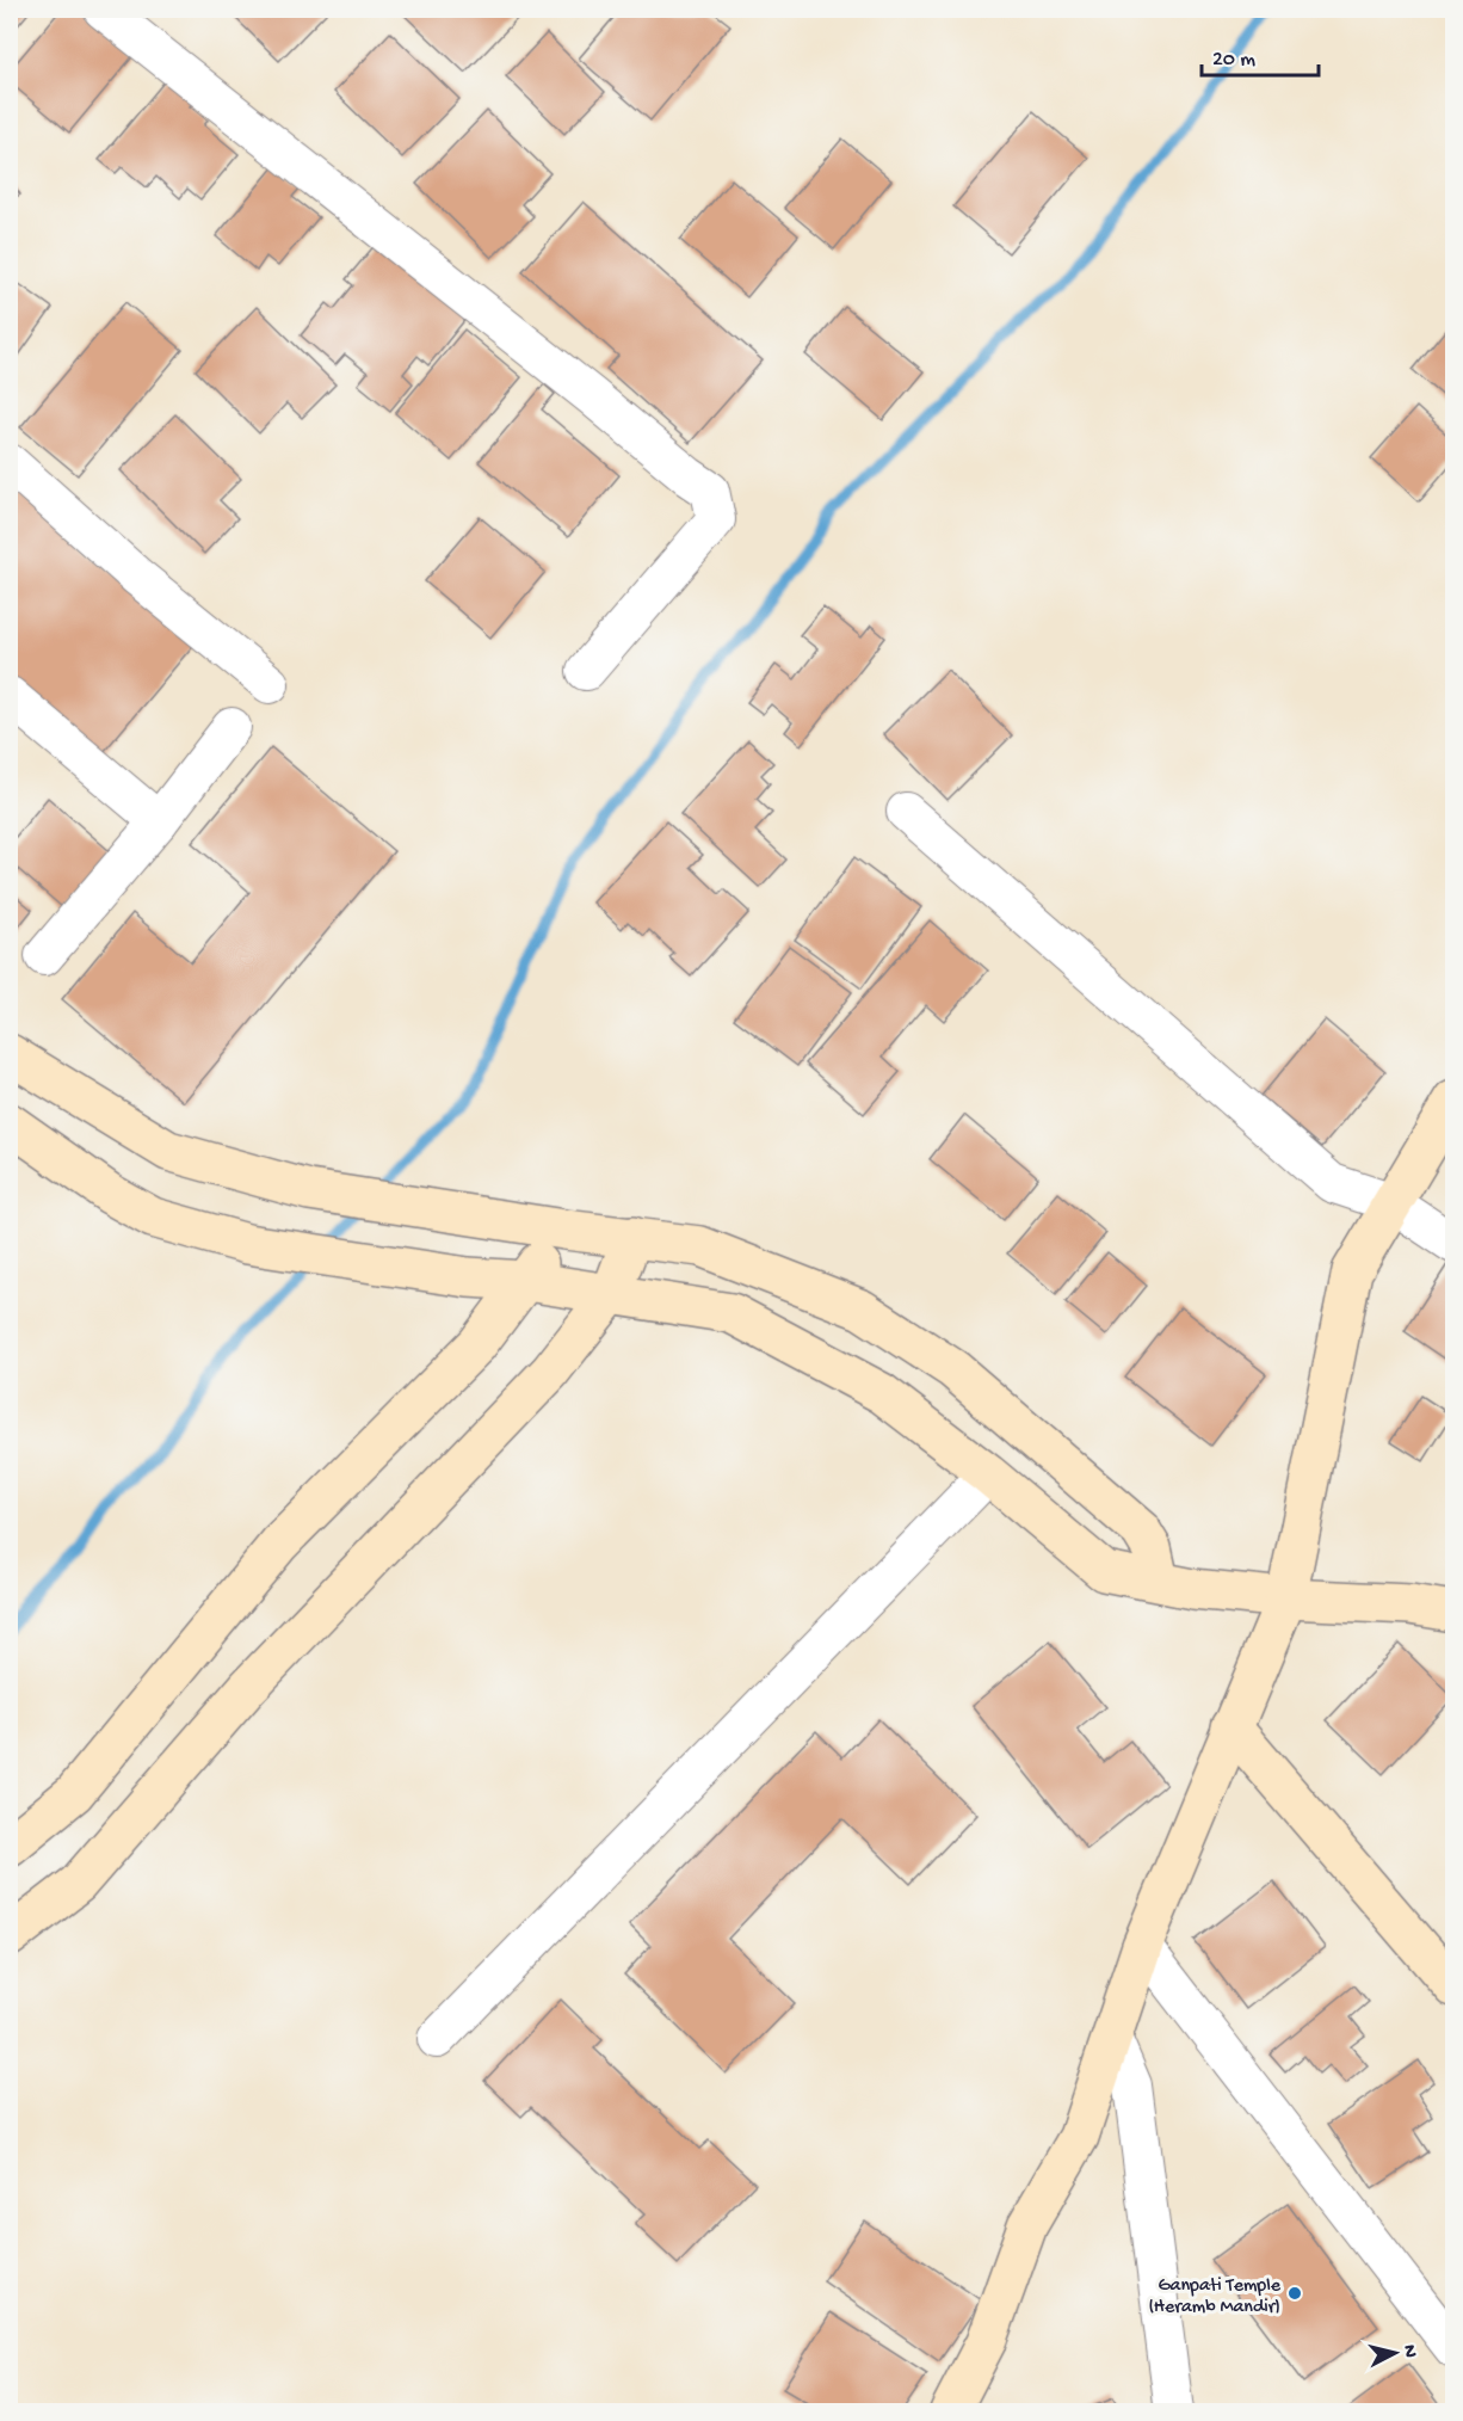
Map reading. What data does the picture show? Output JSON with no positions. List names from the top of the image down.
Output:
{
  "places": ["Ganpati Temple (Heramb Mandir)"],
  "scale_bar": "20 m",
  "north": "right"
}
